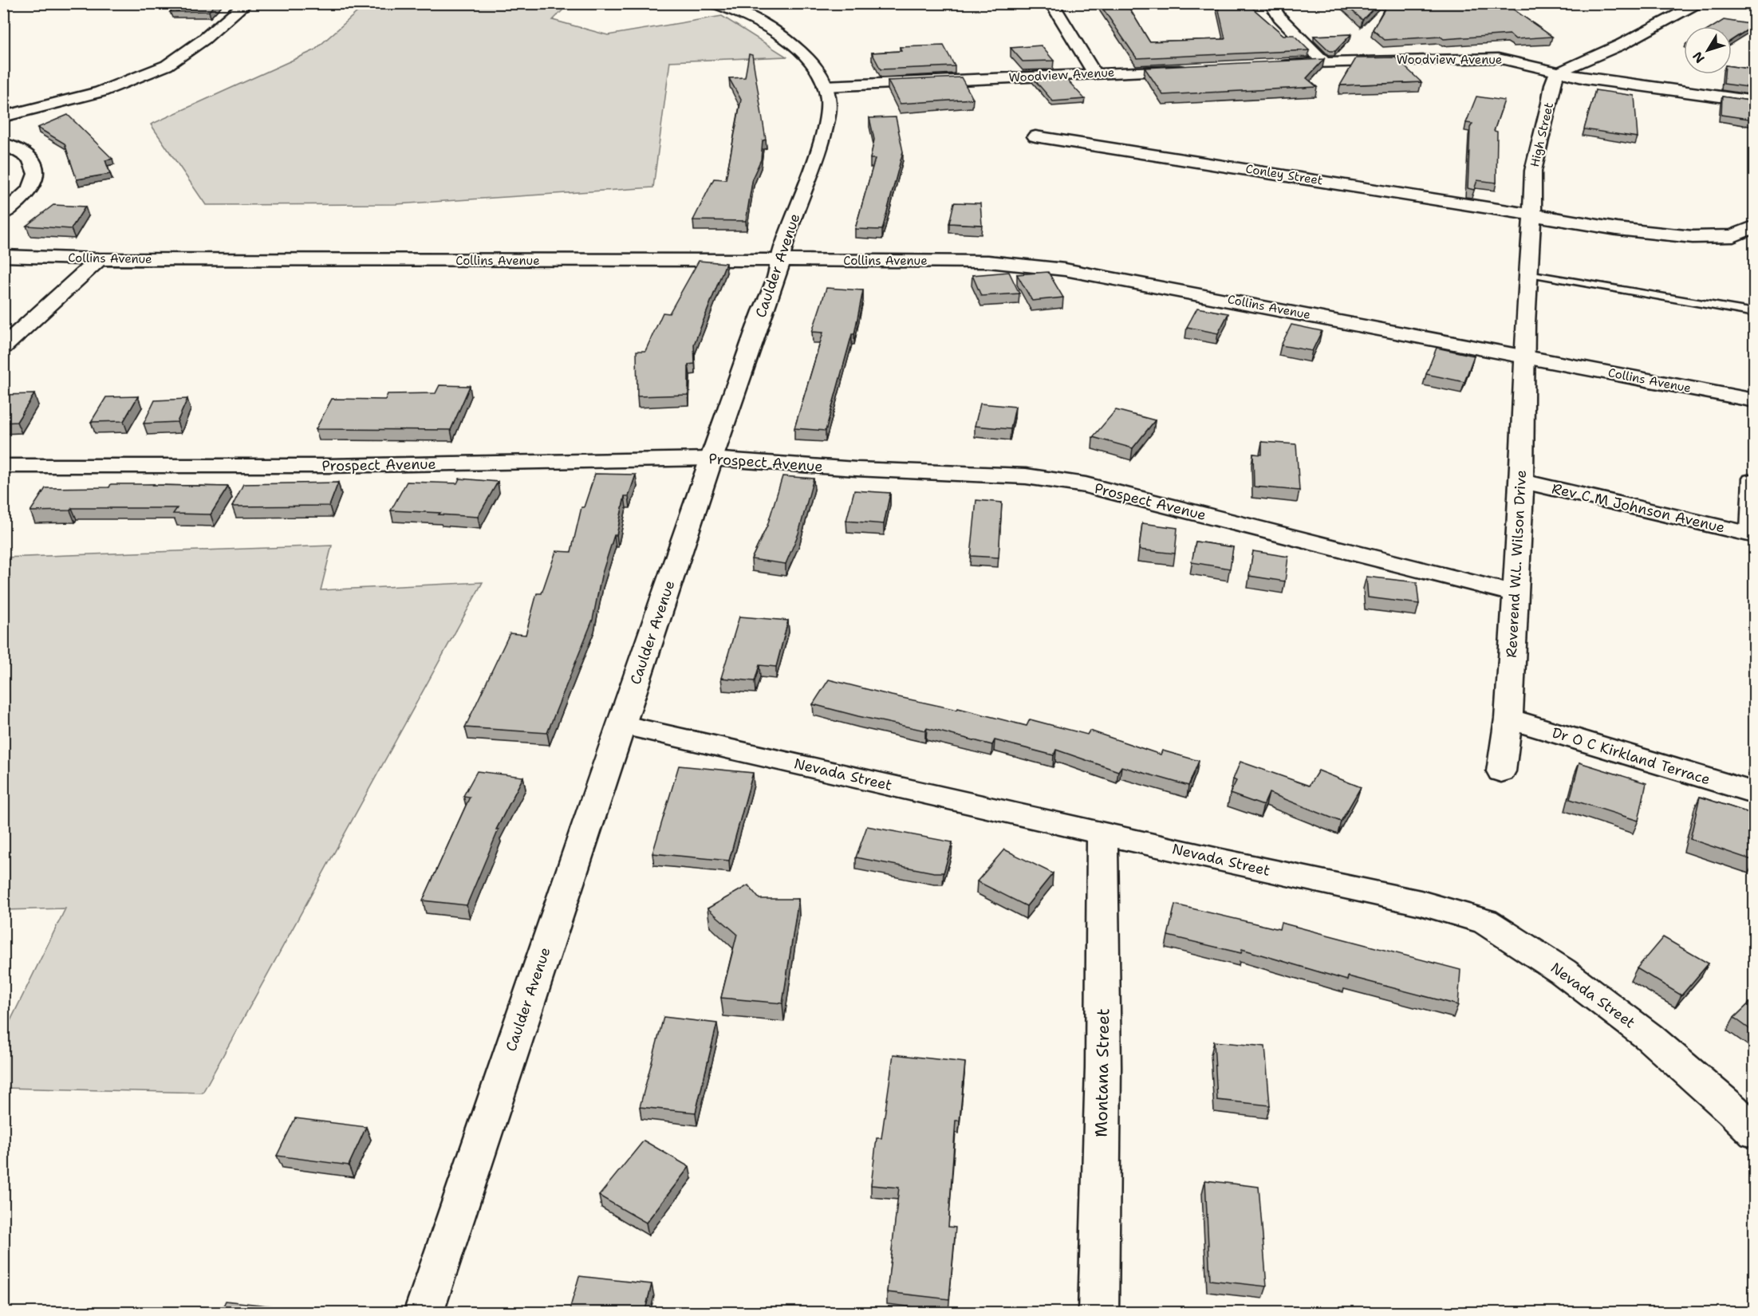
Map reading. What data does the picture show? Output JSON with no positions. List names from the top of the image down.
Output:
{
  "streets": {
    "street": [
      "Woodview Avenue",
      "High Street",
      "Conley Street",
      "Collins Avenue",
      "Caulder Avenue",
      "Prospect Avenue",
      "Rev C M Johnson Avenue",
      "Reverend W.L. Wilson Drive",
      "Dr O C Kirkland Terrace",
      "Nevada Street",
      "Montana Street"
    ]
  },
  "crossings": [
    ["Woodview Avenue", "High Street"],
    ["Woodview Avenue", "Caulder Avenue"],
    ["High Street", "Conley Street"],
    ["High Street", "Collins Avenue"],
    ["High Street", "Reverend W.L. Wilson Drive"],
    ["Collins Avenue", "Caulder Avenue"],
    ["Collins Avenue", "Reverend W.L. Wilson Drive"],
    ["Caulder Avenue", "Prospect Avenue"],
    ["Caulder Avenue", "Nevada Street"],
    ["Prospect Avenue", "Reverend W.L. Wilson Drive"],
    ["Rev C M Johnson Avenue", "Reverend W.L. Wilson Drive"],
    ["Reverend W.L. Wilson Drive", "Dr O C Kirkland Terrace"],
    ["Nevada Street", "Montana Street"]
  ],
  "north": "bottom left"
}
